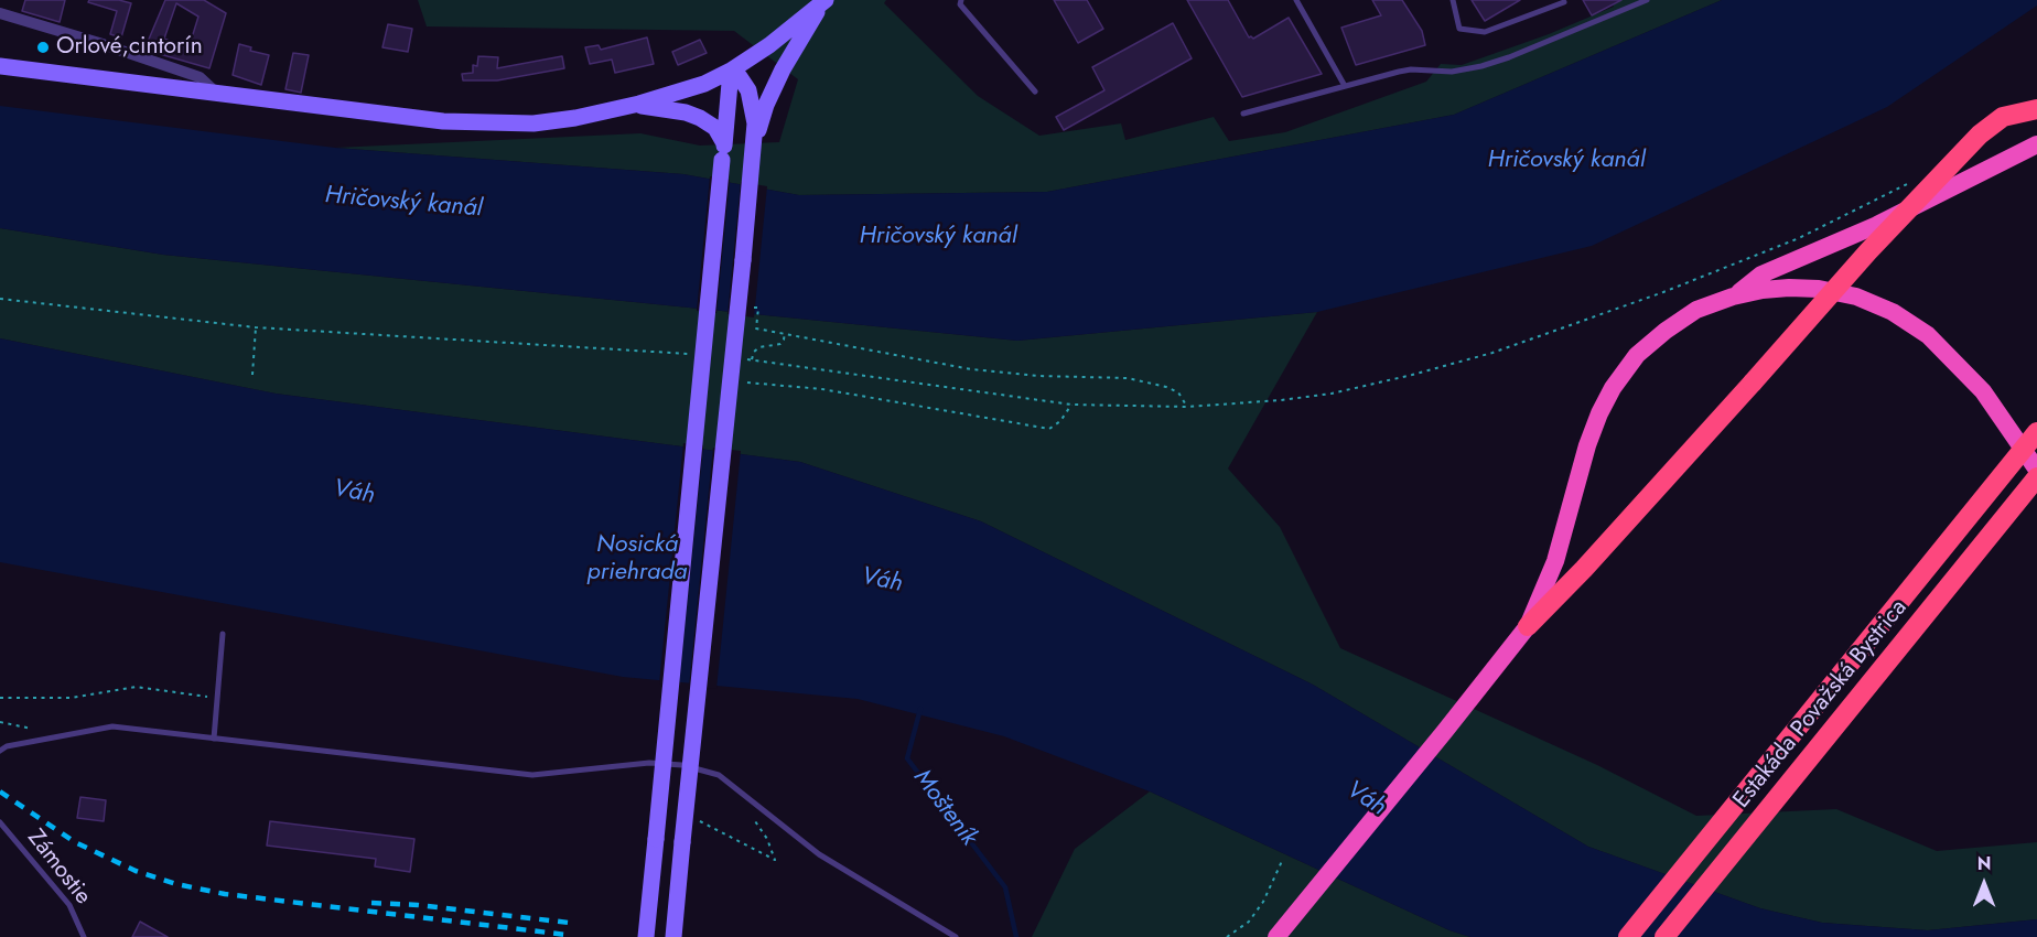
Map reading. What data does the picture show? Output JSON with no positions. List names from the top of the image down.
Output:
{
  "streets": {
    "highway": ["Estakáda Považská Bystrica"],
    "lane": ["Zámostie"]
  },
  "water": [
    "Hričovský kanál",
    "Váh",
    "Nosická priehrada",
    "Mošteník"
  ],
  "places": ["Orlové,cintorín"],
  "north": "top"
}
